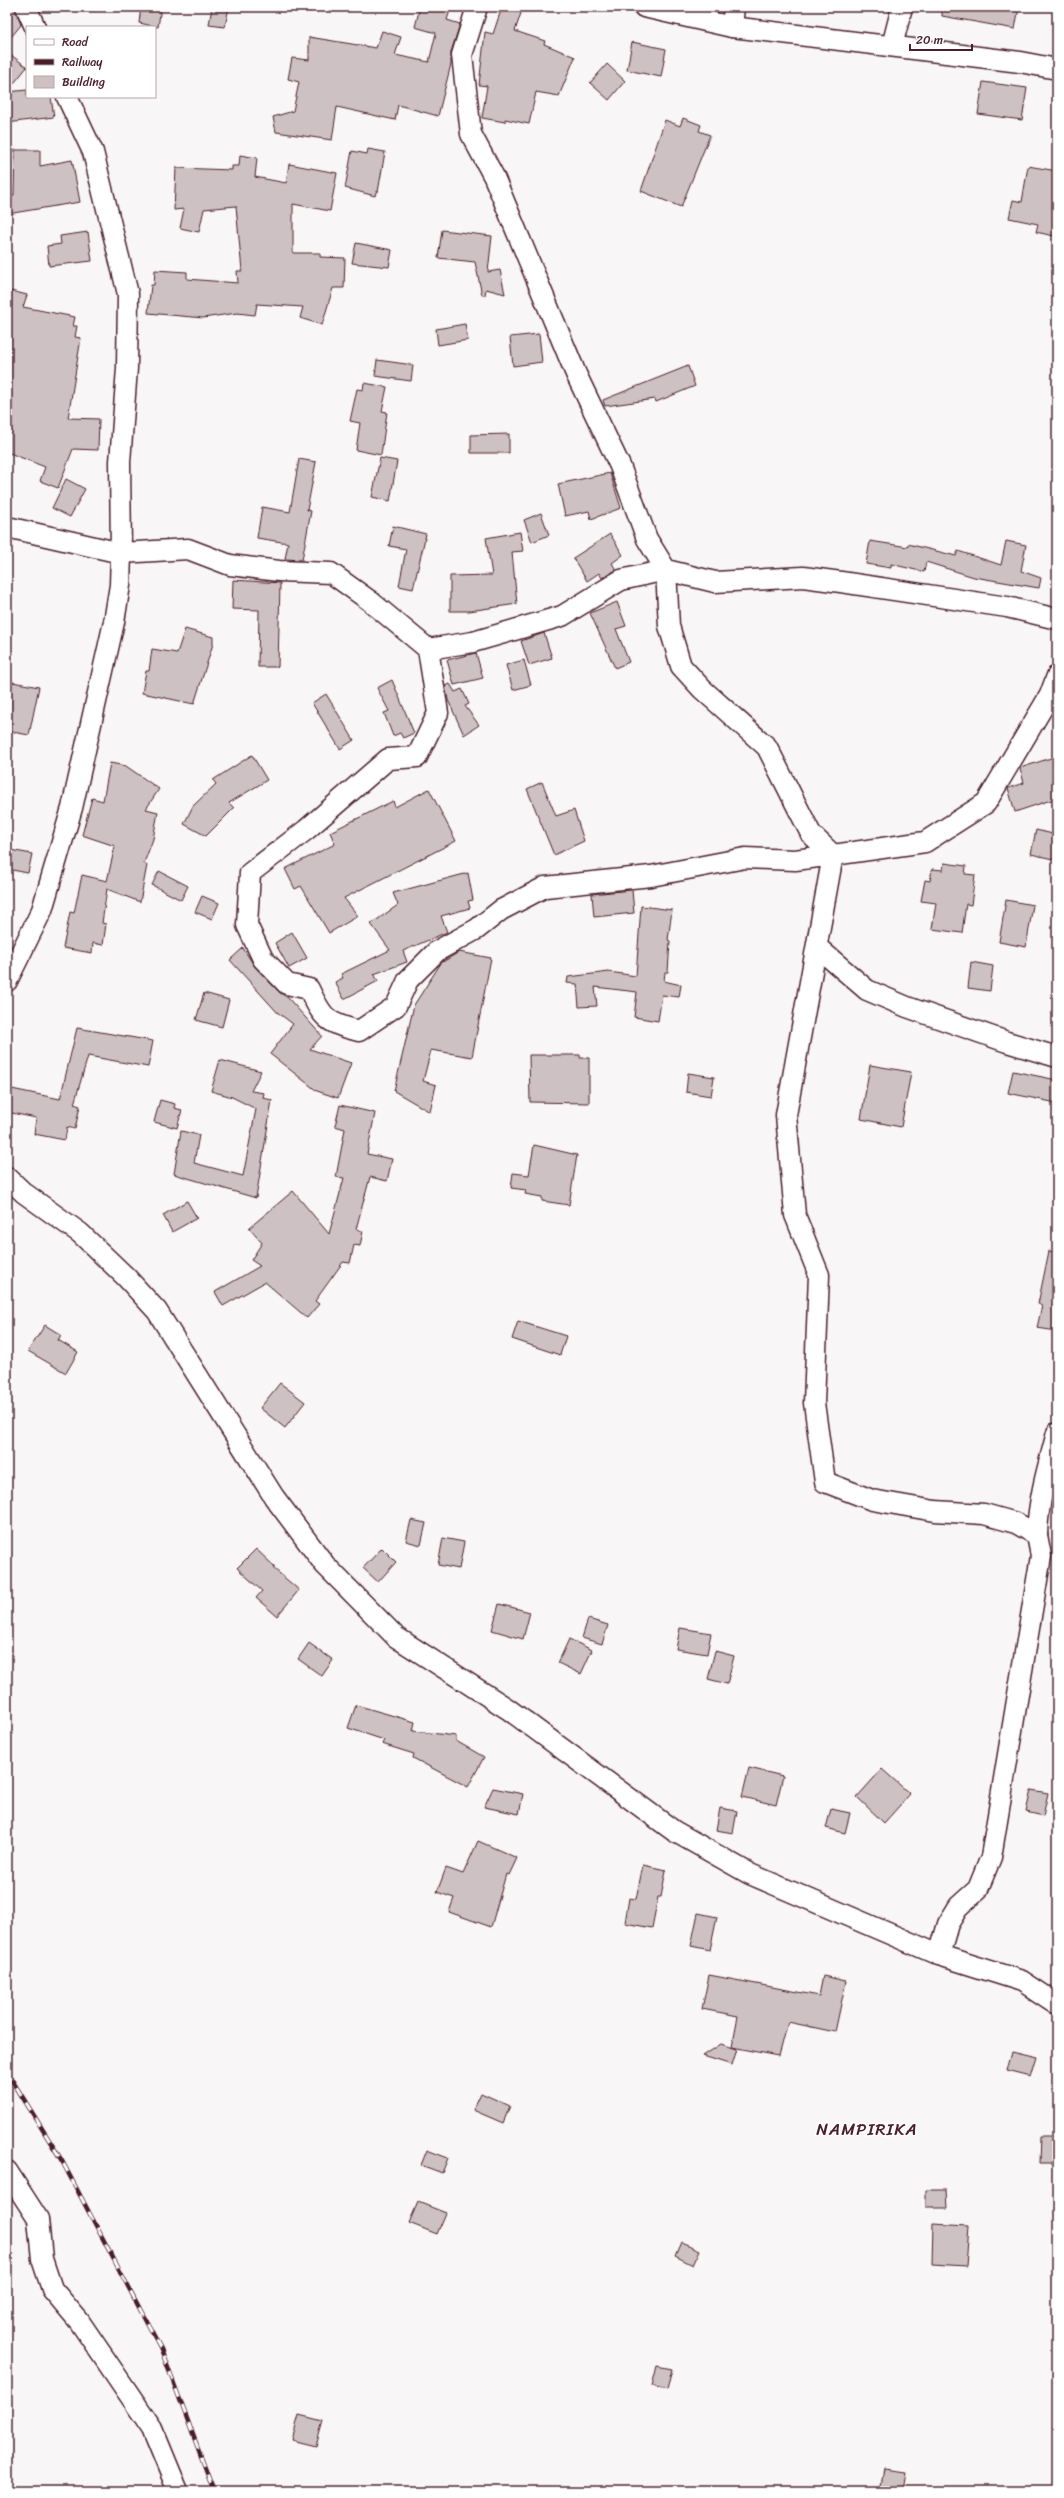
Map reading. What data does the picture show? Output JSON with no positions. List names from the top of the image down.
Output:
{
  "districts": ["NAMPIRIKA"],
  "legend": ["Road", "Railway", "Building"],
  "scale_bar": "20 m"
}
